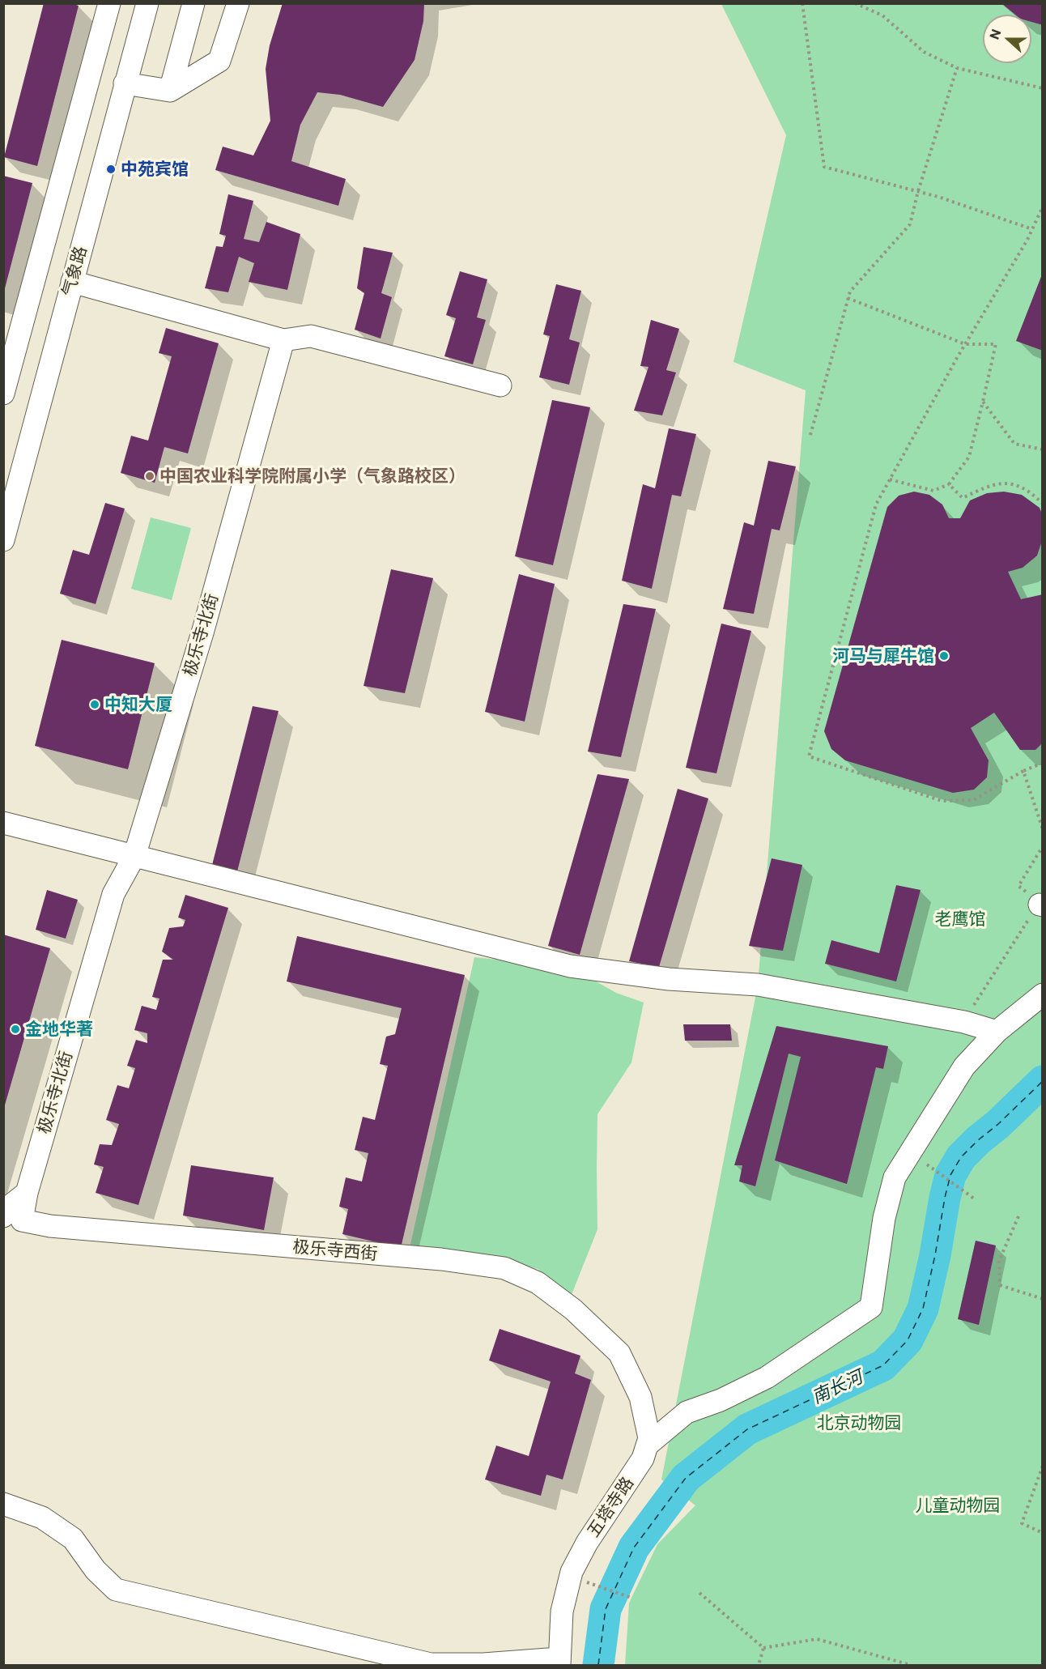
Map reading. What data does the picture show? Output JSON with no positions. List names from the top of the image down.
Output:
{
  "streets": {
    "street": [
      "气象路",
      "极乐寺北街",
      "极乐寺西街",
      "五塔寺路"
    ]
  },
  "crossings": [
    ["极乐寺北街", "极乐寺西街"],
    ["极乐寺西街", "五塔寺路"]
  ],
  "water": ["南长河"],
  "parks": ["老鹰馆", "北京动物园", "儿童动物园"],
  "places": [
    "中苑宾馆",
    "中国农业科学院附属小学（气象路校区）",
    "河马与犀牛馆",
    "中知大厦",
    "金地华著"
  ],
  "north": "left"
}
